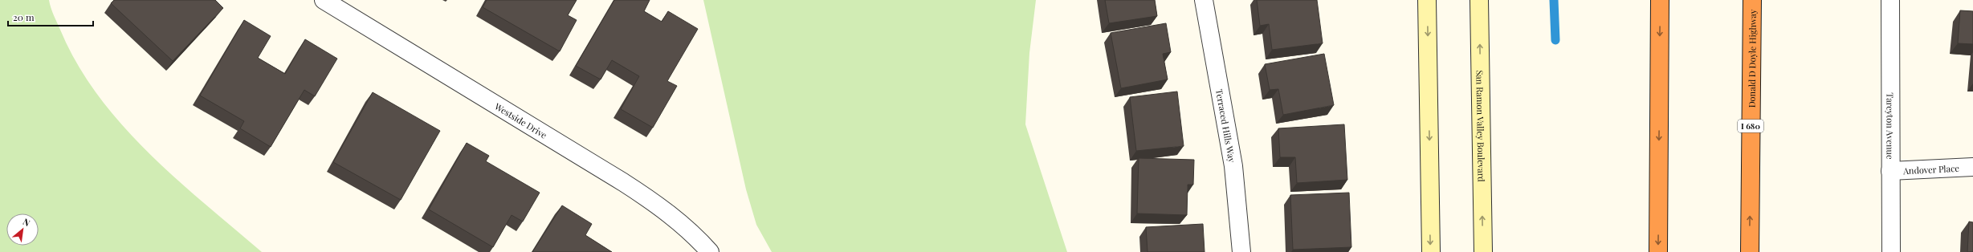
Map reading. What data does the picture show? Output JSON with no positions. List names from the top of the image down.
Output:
{
  "streets": {
    "highway": ["Donald D Doyle Highway", "I 680"],
    "main road": ["San Ramon Valley Boulevard"],
    "street": [
      "Westside Drive",
      "Terraced Hills Way",
      "Tareyton Avenue",
      "Andover Place"
    ]
  },
  "crossings": [
    ["Tareyton Avenue", "Andover Place"]
  ],
  "scale_bar": "20 m",
  "north": "top right"
}
